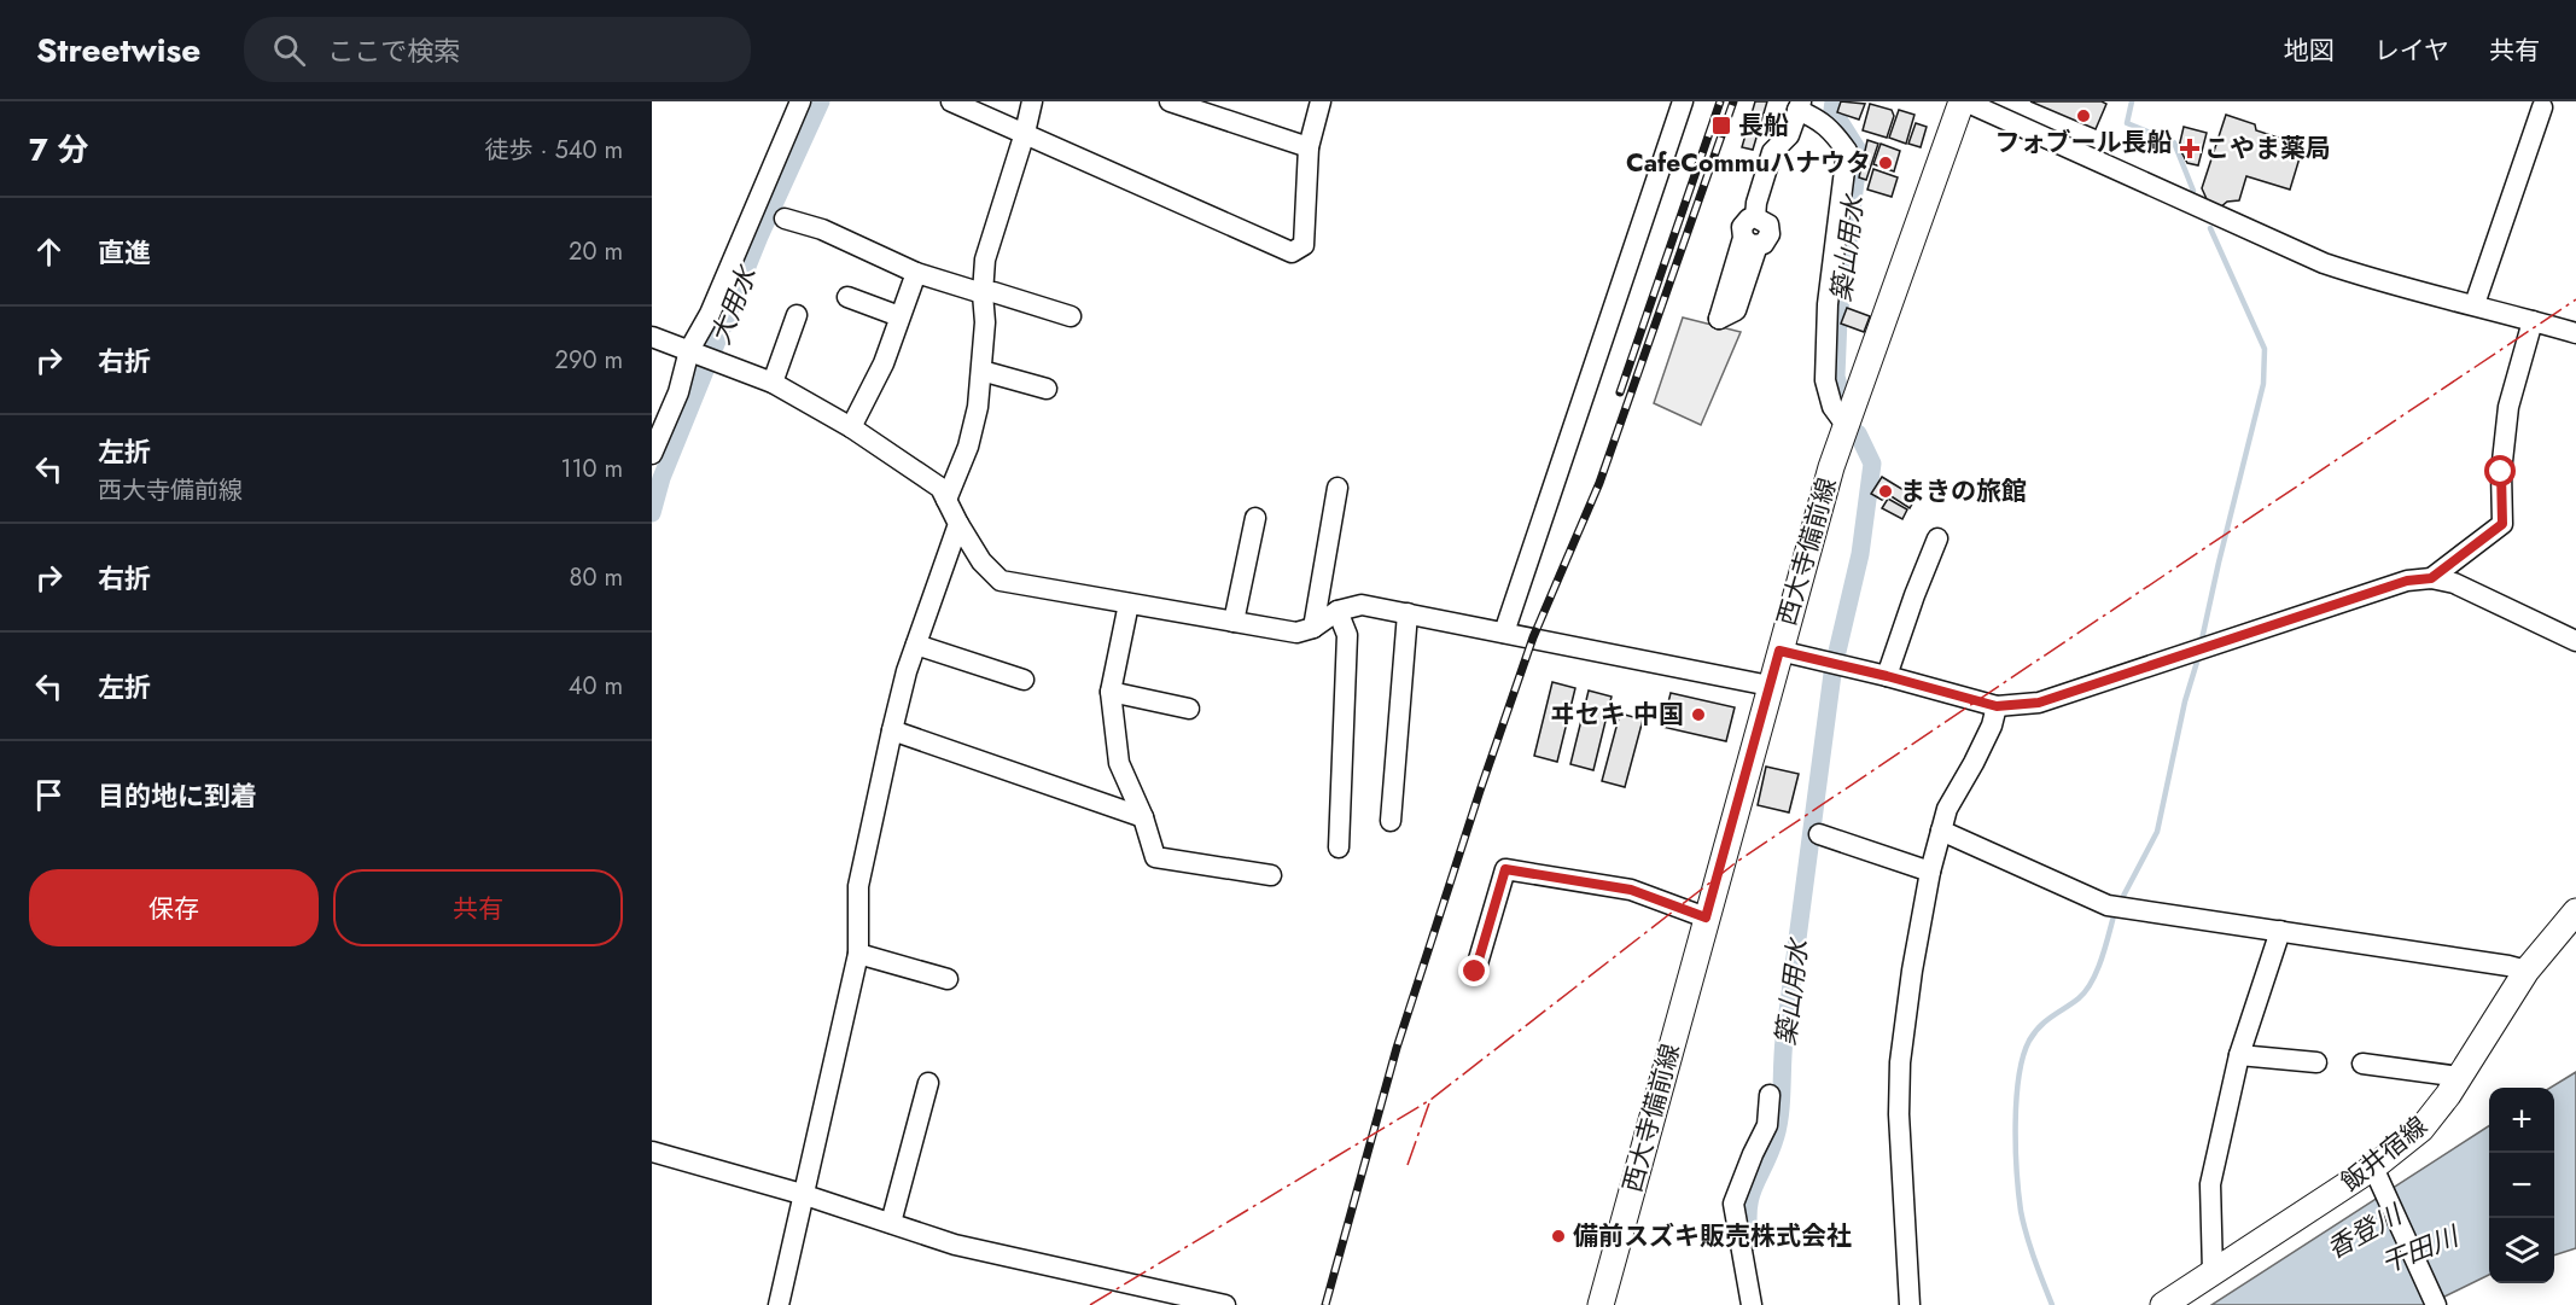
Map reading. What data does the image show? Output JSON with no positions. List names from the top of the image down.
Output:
{
  "streets": {
    "main road": ["西大寺備前線", "飯井宿線"]
  },
  "water": [
    "築山用水",
    "大用水",
    "香登川",
    "干田川"
  ],
  "places": {
    "other": [
      "フォブール長船",
      "CafeCommuハナウタ",
      "まきの旅館",
      "ヰセキ 中国",
      "備前スズキ販売株式会社"
    ],
    "transit": ["長船"],
    "health": ["こやま薬局"]
  },
  "page": {
    "header": "Streetwise",
    "search": "ここで検索",
    "nav": ["地図", "レイヤ", "共有"],
    "heading": ["7 分", "徒歩 · 540 m"],
    "list": [
      ["直進", "20 m"],
      ["右折", "290 m"],
      ["左折", "西大寺備前線", "110 m"],
      ["右折", "80 m"],
      ["左折", "40 m"],
      "目的地に到着"
    ],
    "buttons": ["保存", "共有"],
    "map_buttons": ["+", "−"]
  }
}
